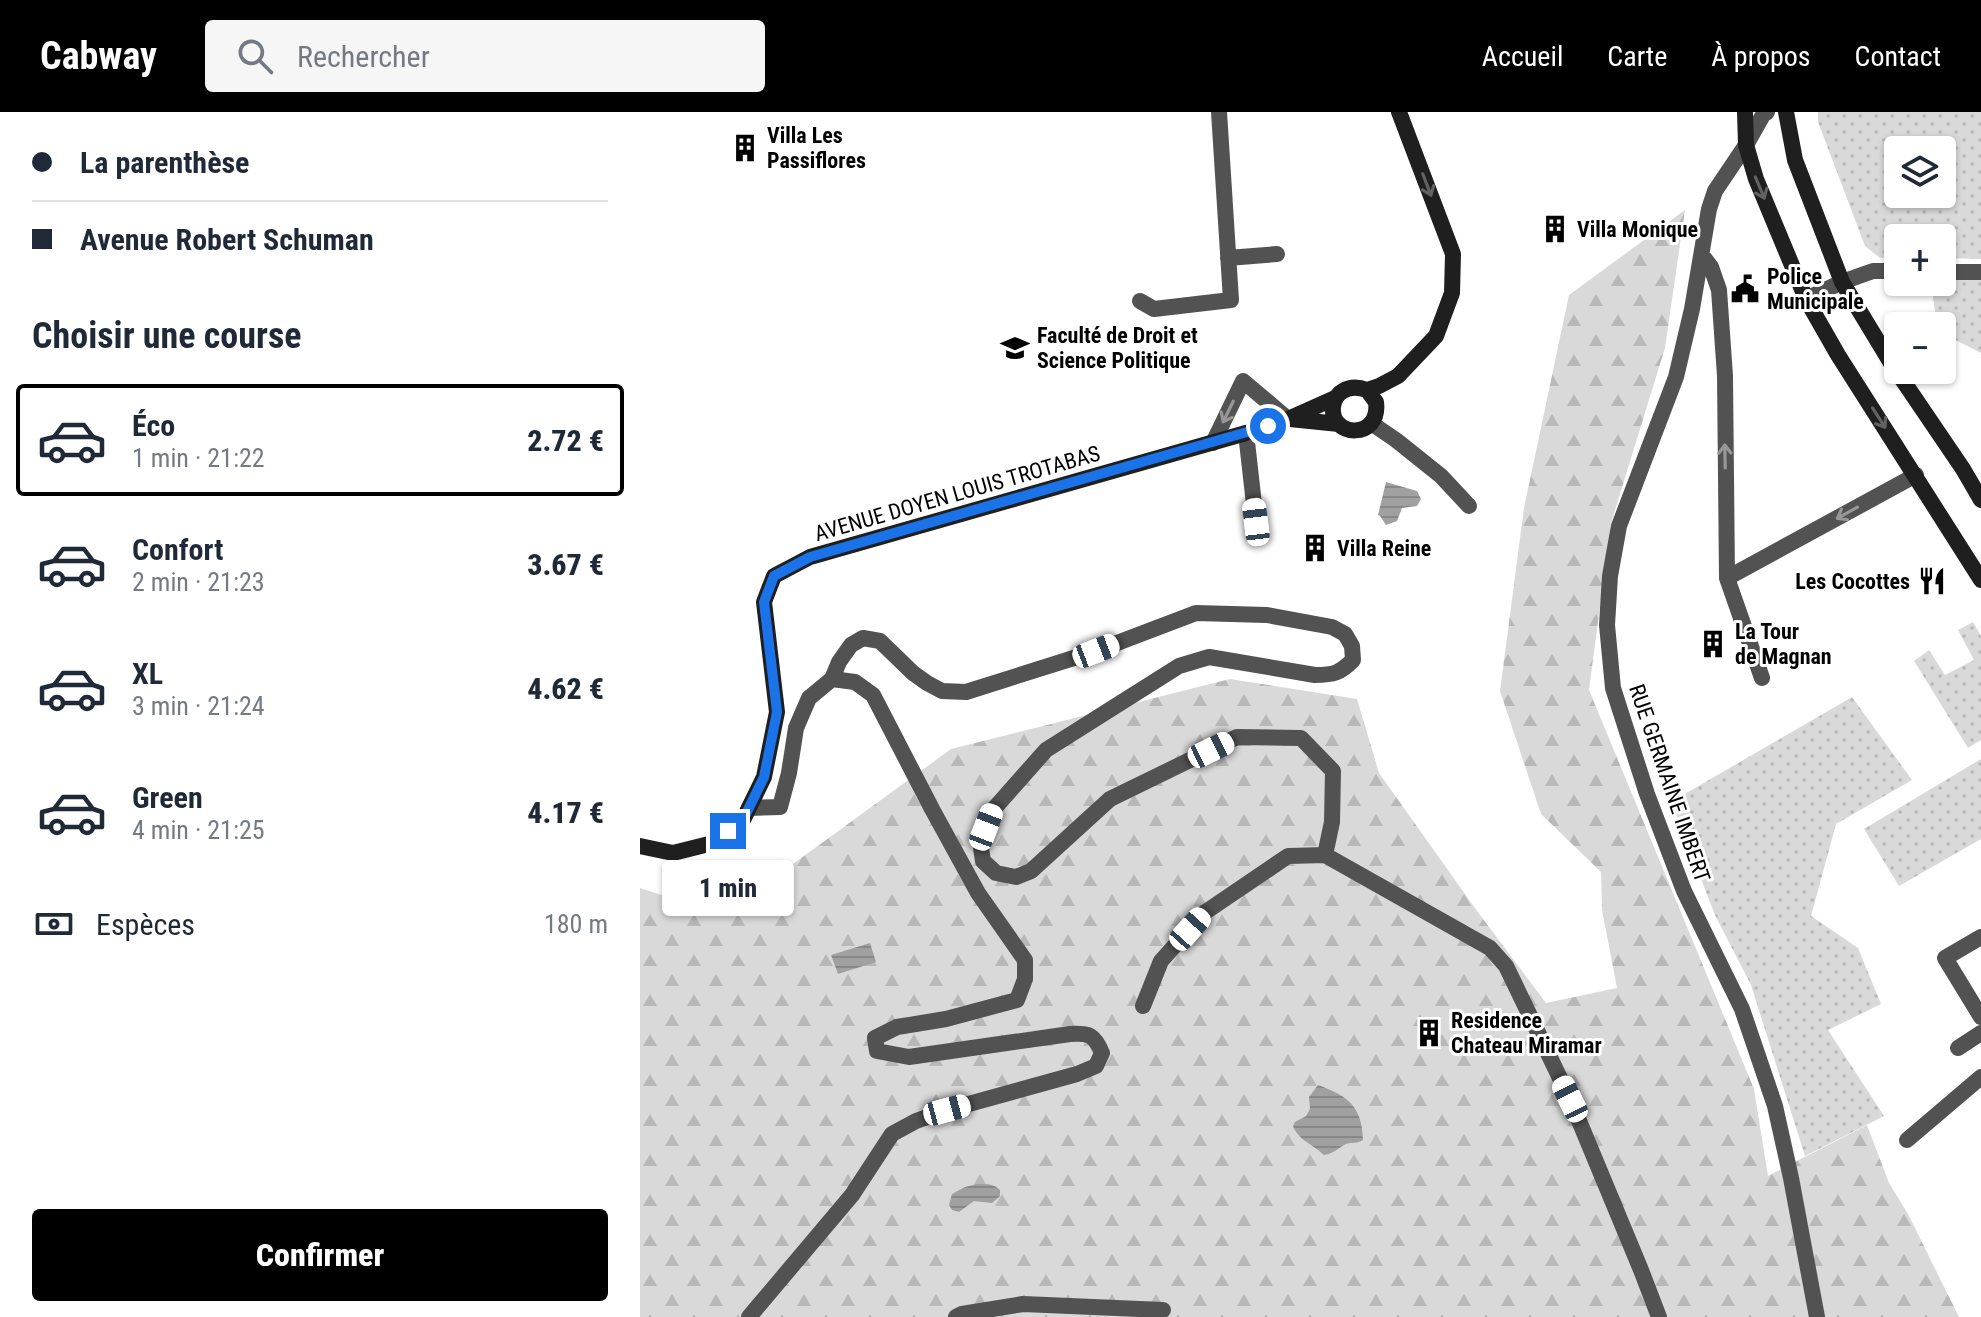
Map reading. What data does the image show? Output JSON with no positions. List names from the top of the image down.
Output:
{
  "streets": {
    "street": ["AVENUE DOYEN LOUIS TROTABAS", "RUE GERMAINE IMBERT"]
  },
  "places": {
    "building": [
      "Villa Les Passiflores",
      "Villa Monique",
      "Villa Reine",
      "La Tour de Magnan",
      "Residence Chateau Miramar"
    ],
    "public building": ["Police Municipale"],
    "school or university": ["Faculté de Droit et Science Politique"],
    "restaurant": ["Les Cocottes"]
  },
  "page": {
    "header": "Cabway",
    "search": "Rechercher",
    "nav": [
      "Accueil",
      "Carte",
      "À propos",
      "Contact"
    ],
    "banner": ["La parenthèse", "Avenue Robert Schuman"],
    "map_buttons": ["+", "−"],
    "heading": "Choisir une course",
    "list": [
      {
        "name": "Éco",
        "note": "1 min · 21:22",
        "value": "2.72 €"
      },
      {
        "name": "Confort",
        "note": "2 min · 21:23",
        "value": "3.67 €"
      },
      {
        "name": "XL",
        "note": "3 min · 21:24",
        "value": "4.62 €"
      },
      {
        "name": "Green",
        "note": "4 min · 21:25",
        "value": "4.17 €"
      }
    ],
    "bubble": "1 min",
    "pay": ["Espèces", "180 m"],
    "buttons": "Confirmer"
  }
}
